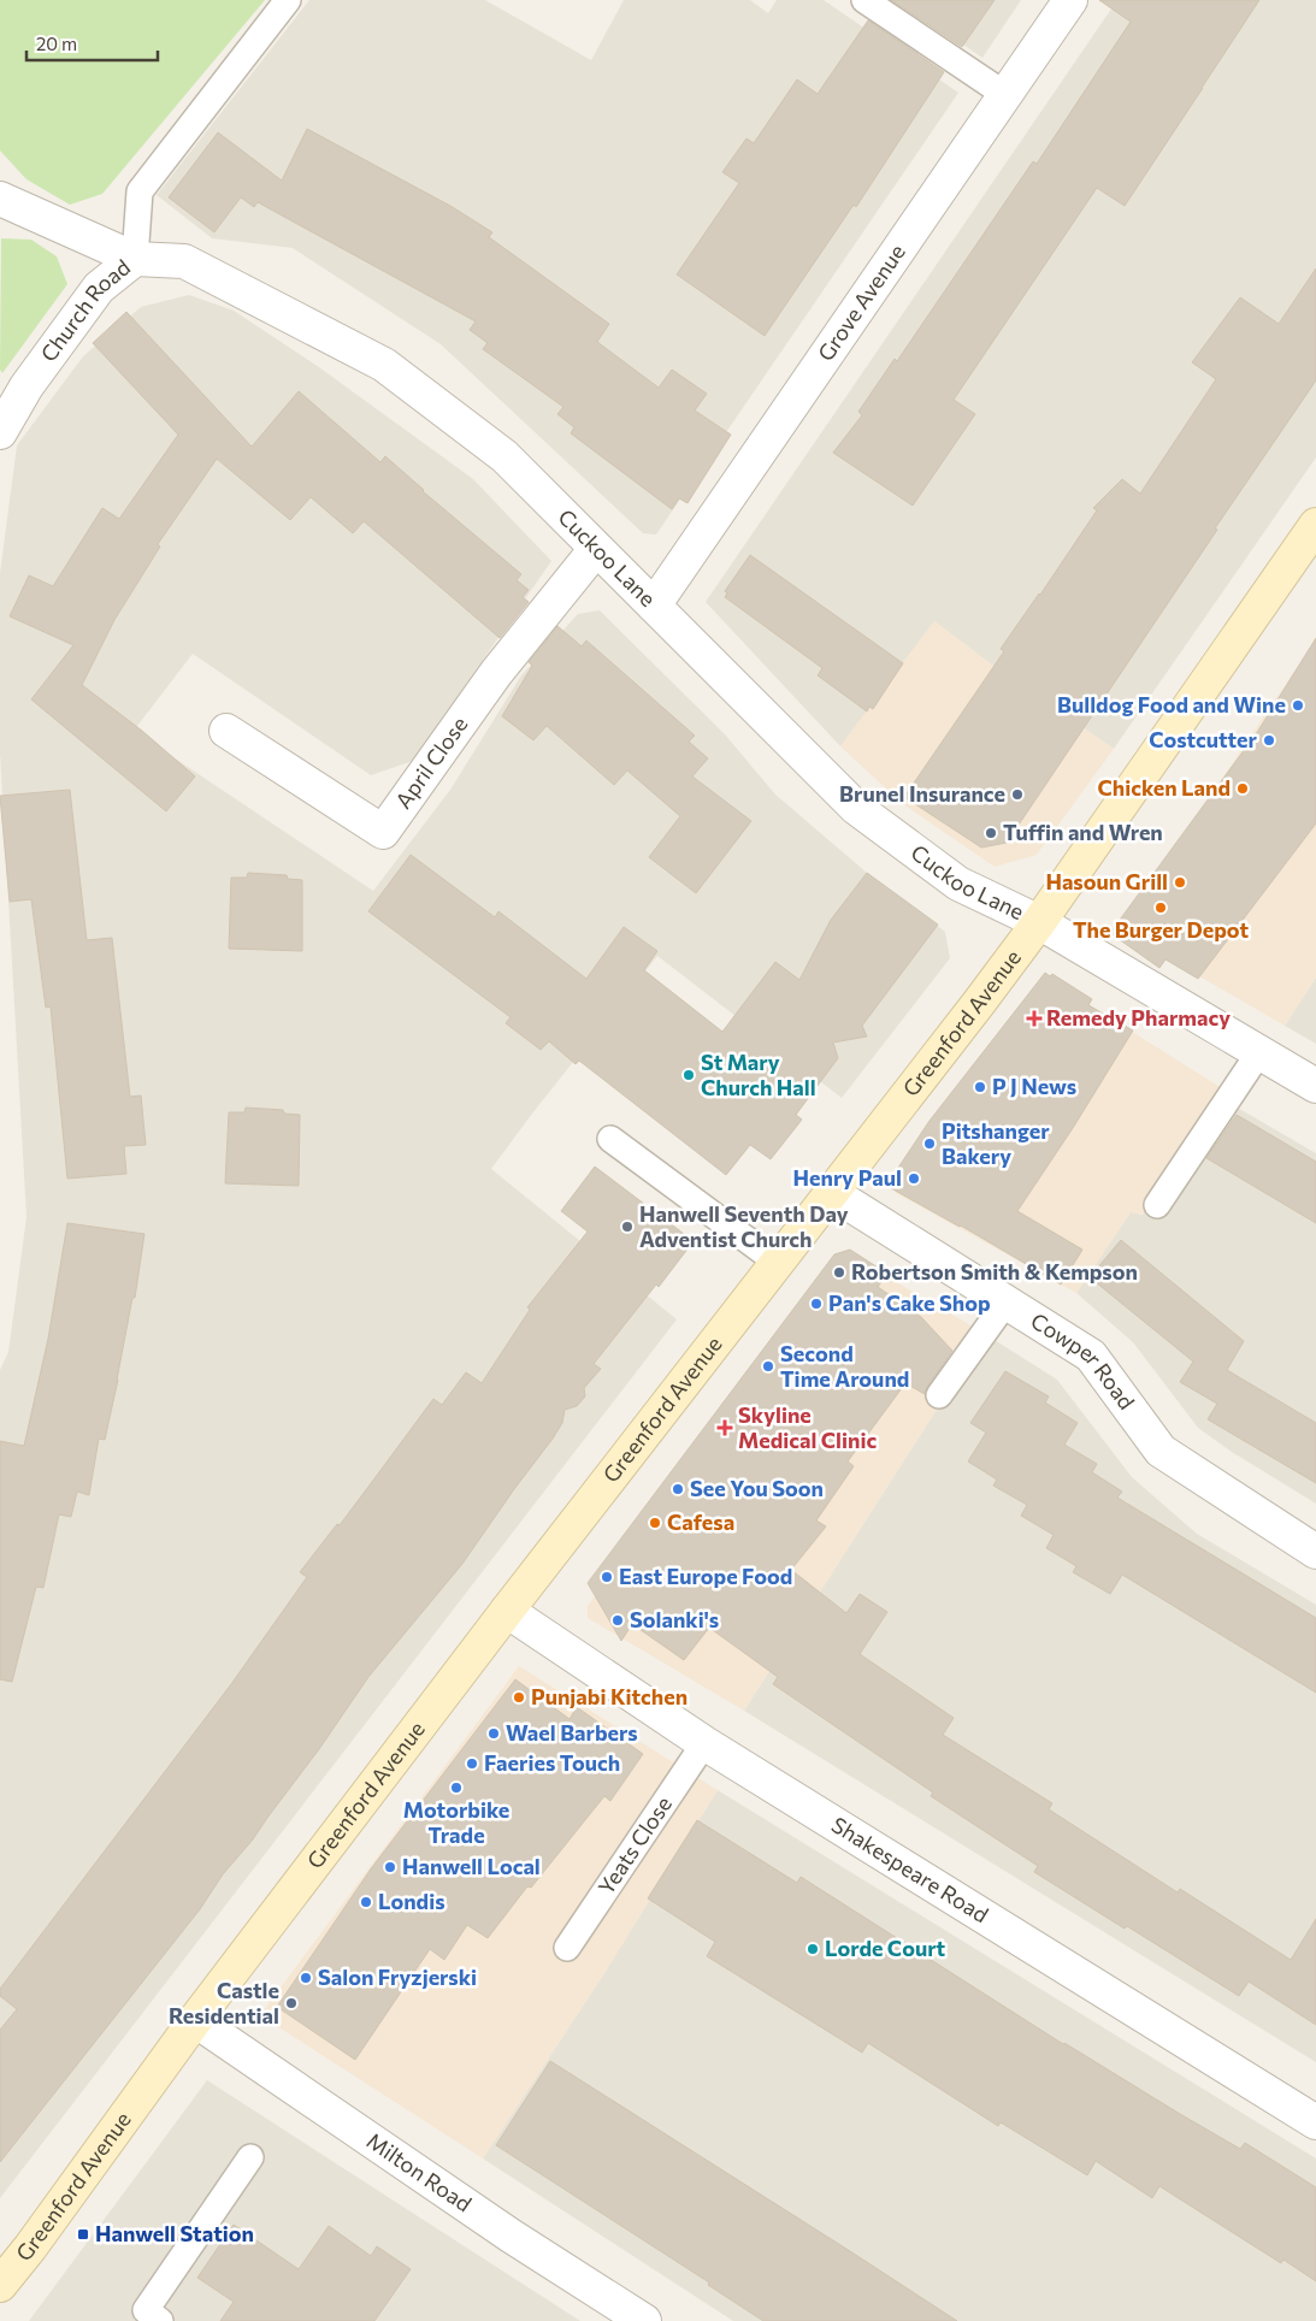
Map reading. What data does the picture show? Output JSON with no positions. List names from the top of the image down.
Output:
{
  "streets": {
    "street": [
      "Grove Avenue",
      "Church Road",
      "Cuckoo Lane",
      "April Close",
      "Greenford Avenue",
      "Cowper Road",
      "Shakespeare Road",
      "Milton Road"
    ],
    "lane": ["Yeats Close"]
  },
  "crossings": [
    ["Grove Avenue", "Cuckoo Lane"],
    ["Church Road", "Cuckoo Lane"],
    ["Cuckoo Lane", "April Close"],
    ["Cuckoo Lane", "Greenford Avenue"],
    ["Greenford Avenue", "Cowper Road"],
    ["Greenford Avenue", "Shakespeare Road"],
    ["Greenford Avenue", "Milton Road"],
    ["Yeats Close", "Shakespeare Road"]
  ],
  "places": {
    "other": [
      "Bulldog Food and Wine",
      "Costcutter",
      "Chicken Land",
      "Brunel Insurance",
      "Tuffin and Wren",
      "Hasoun Grill",
      "The Burger Depot",
      "St Mary Church Hall",
      "P J News",
      "Pitshanger Bakery",
      "Henry Paul",
      "Hanwell Seventh Day Adventist Church",
      "Robertson Smith & Kempson",
      "Pan's Cake Shop",
      "Second Time Around",
      "See You Soon",
      "Cafesa",
      "East Europe Food",
      "Solanki's",
      "Punjabi Kitchen",
      "Wael Barbers",
      "Faeries Touch",
      "Motorbike Trade",
      "Hanwell Local",
      "Londis",
      "Lorde Court",
      "Salon Fryzjerski",
      "Castle Residential"
    ],
    "health": ["Remedy Pharmacy", "Skyline Medical Clinic"],
    "transit": ["Hanwell Station"]
  },
  "scale_bar": "20 m"
}
